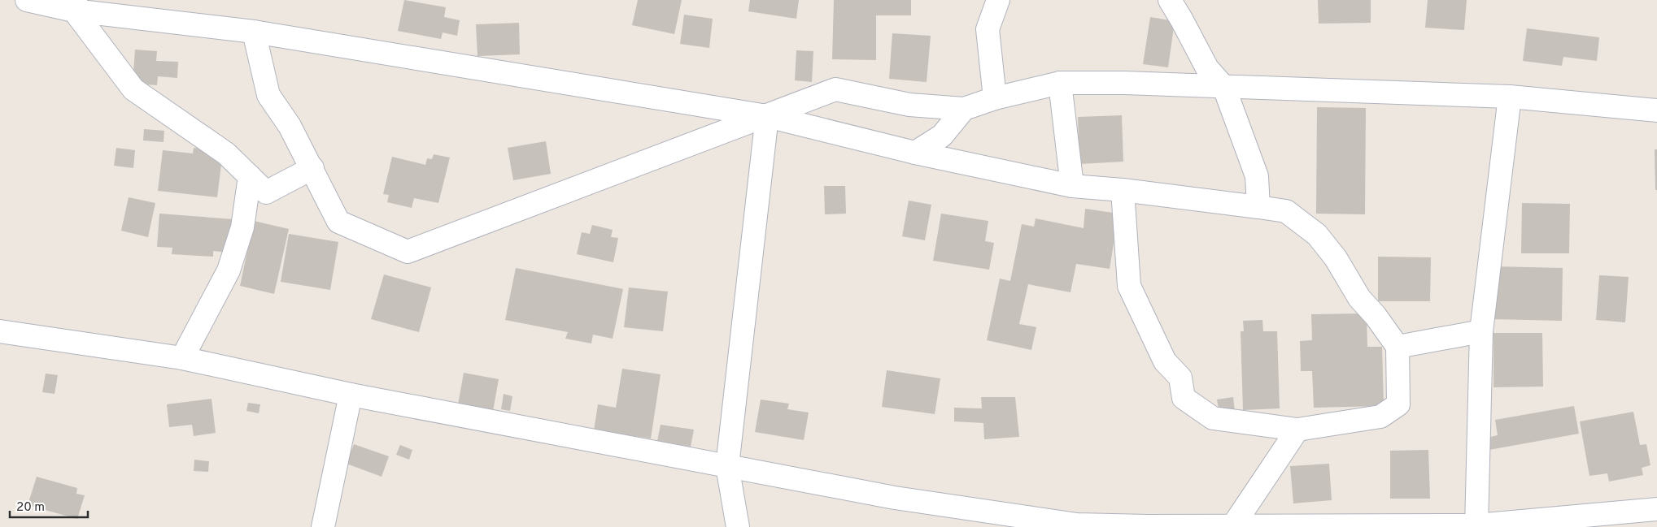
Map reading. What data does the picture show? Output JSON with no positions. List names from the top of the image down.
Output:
{
  "scale_bar": "20 m"
}
